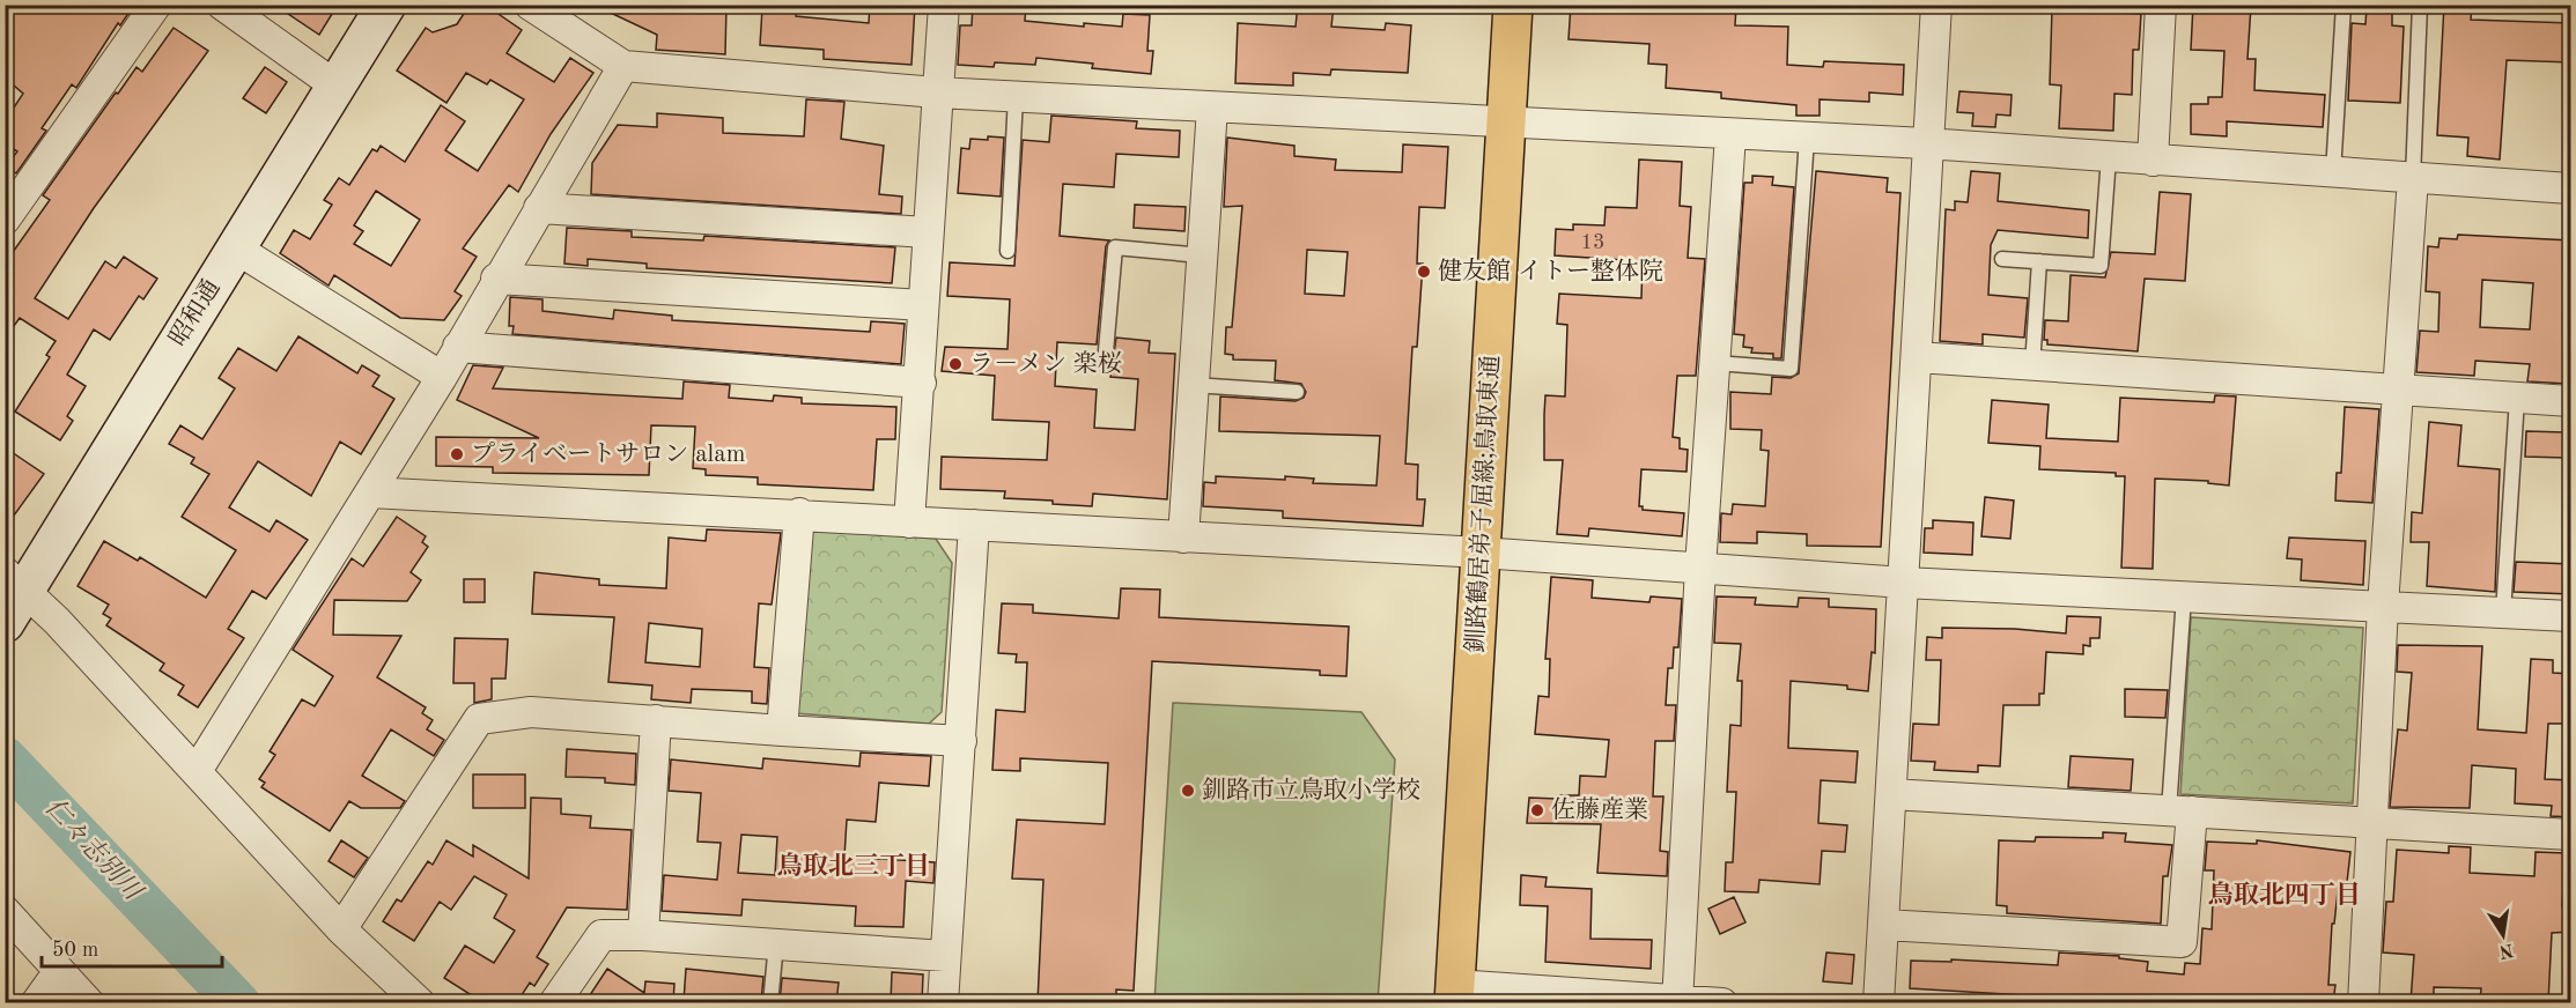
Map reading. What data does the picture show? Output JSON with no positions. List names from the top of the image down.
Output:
{
  "streets": {
    "main road": ["釧路鶴居弟子屈線;鳥取東通"],
    "street": ["昭和通"]
  },
  "districts": ["鳥取北三丁目", "鳥取北四丁目"],
  "water": ["仁々志別川"],
  "places": [
    "健友館 イトー整体院",
    "ラ－メン 楽桜",
    "プライベートサロン alam",
    "釧路市立鳥取小学校",
    "佐藤産業"
  ],
  "house_numbers": ["13"],
  "scale_bar": "50 m",
  "north": "bottom"
}
